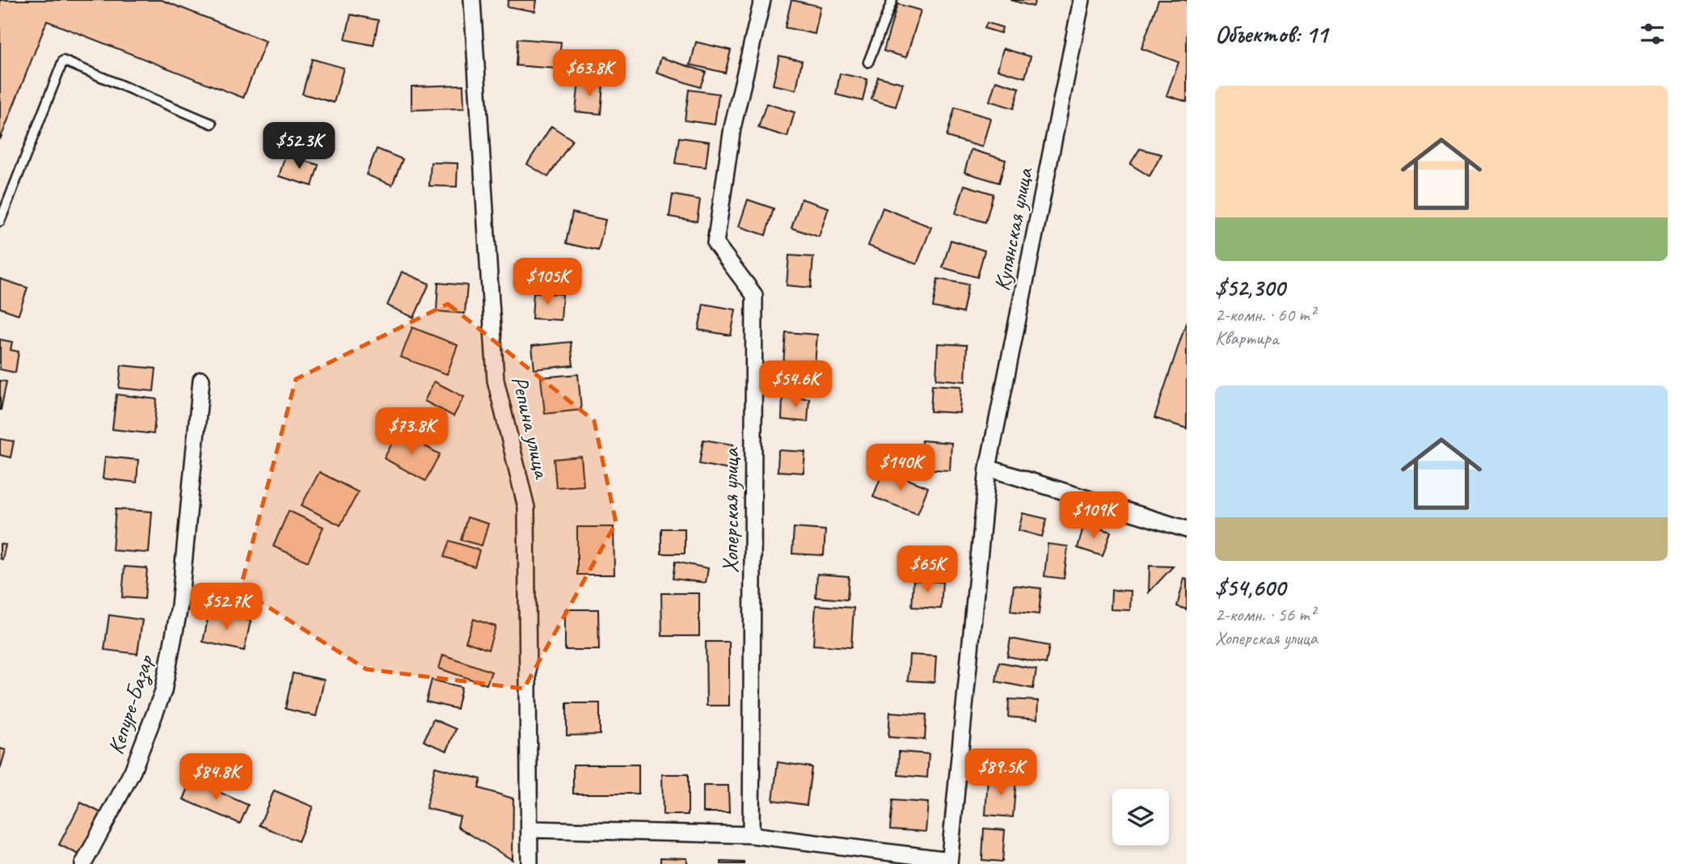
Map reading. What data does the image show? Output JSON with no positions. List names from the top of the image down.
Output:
{
  "streets": {
    "street": [
      "Купянская улица",
      "Репина улица",
      "Хоперская улица",
      "Кепуре-Базар"
    ]
  },
  "page": {
    "heading": "Объектов: 11",
    "price": [
      "$63.8K",
      "$52.3K",
      "$105K",
      "$54.6K",
      "$73.8K",
      "$140K",
      "$109K",
      "$65K",
      "$52.7K",
      "$89.5K",
      "$84.8K"
    ],
    "list": [
      {
        "name": "$52,300",
        "note": "2-комн. · 60 m² · Квартира"
      },
      {
        "name": "$54,600",
        "note": "2-комн. · 56 m² · Хоперская улица"
      }
    ]
  }
}
